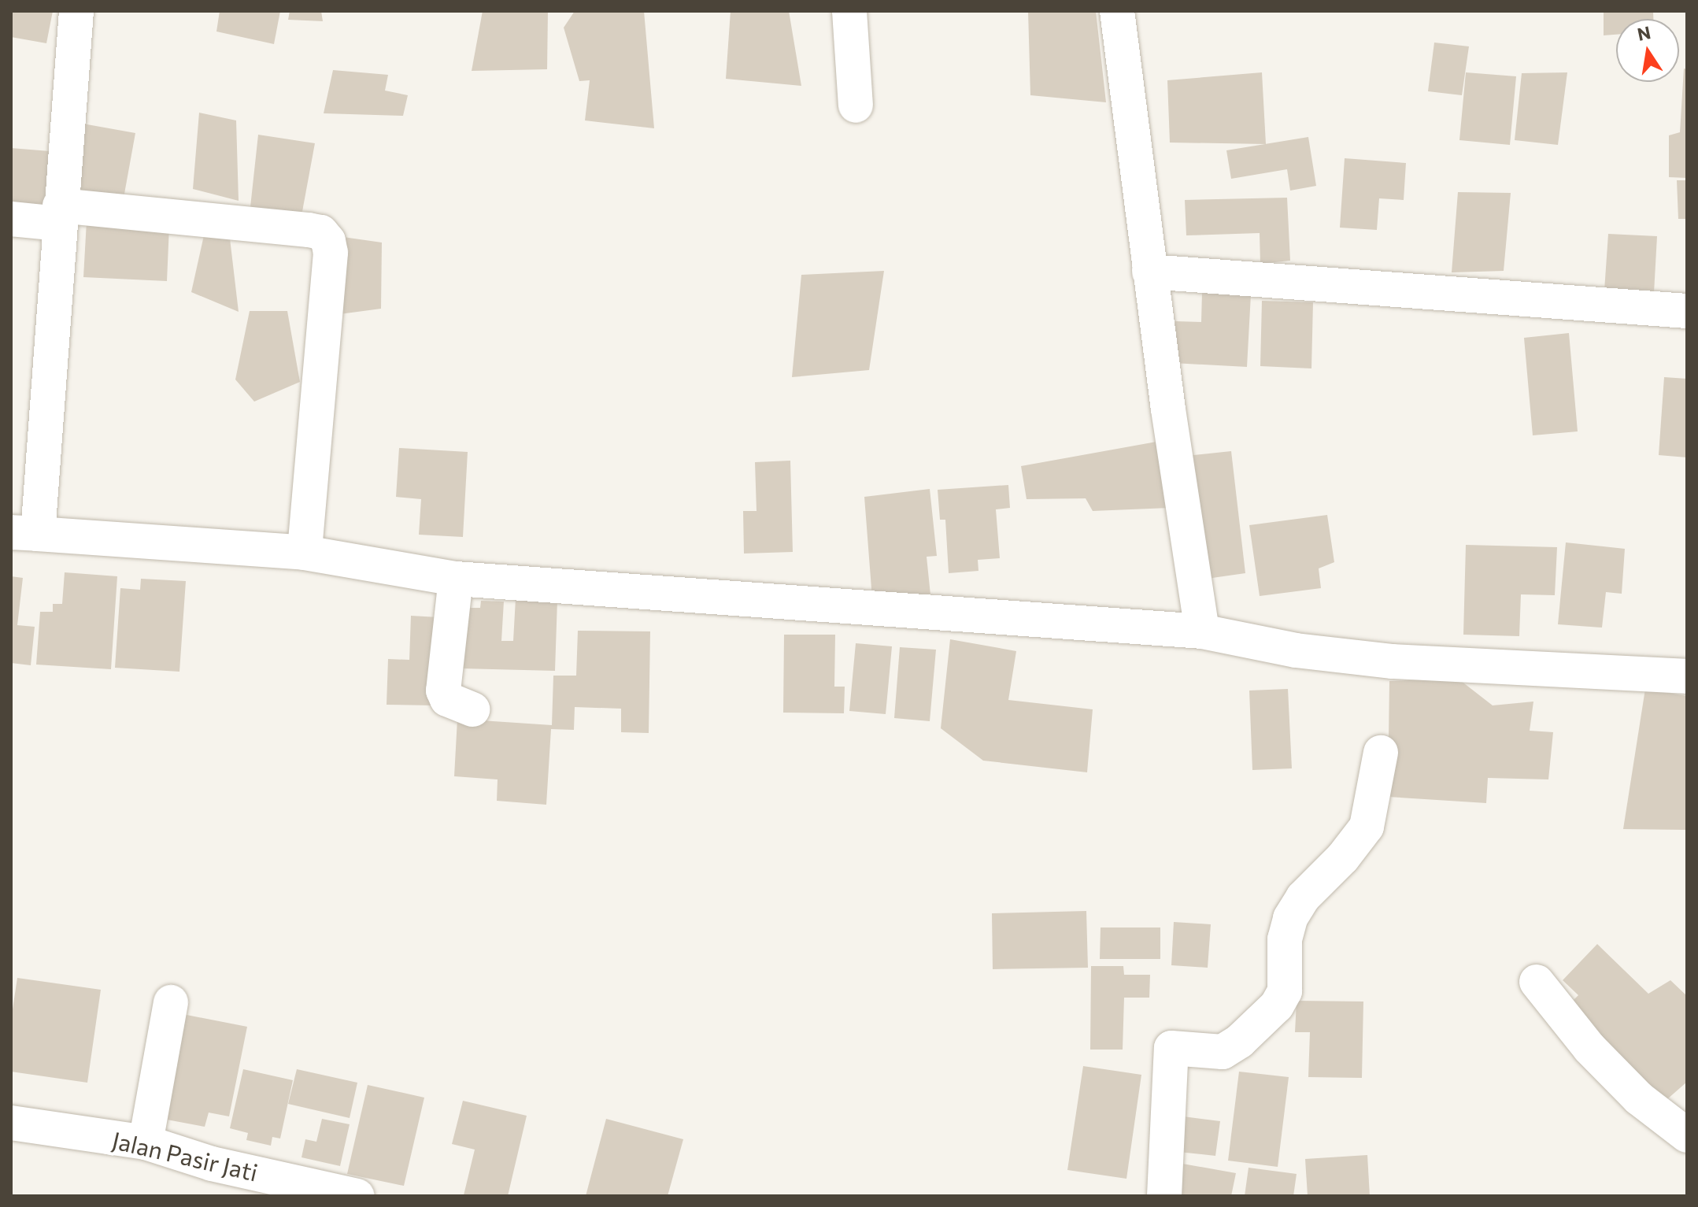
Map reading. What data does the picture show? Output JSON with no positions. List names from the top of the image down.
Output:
{
  "streets": {
    "street": ["Jalan Pasir Jati"]
  },
  "north": "top"
}
